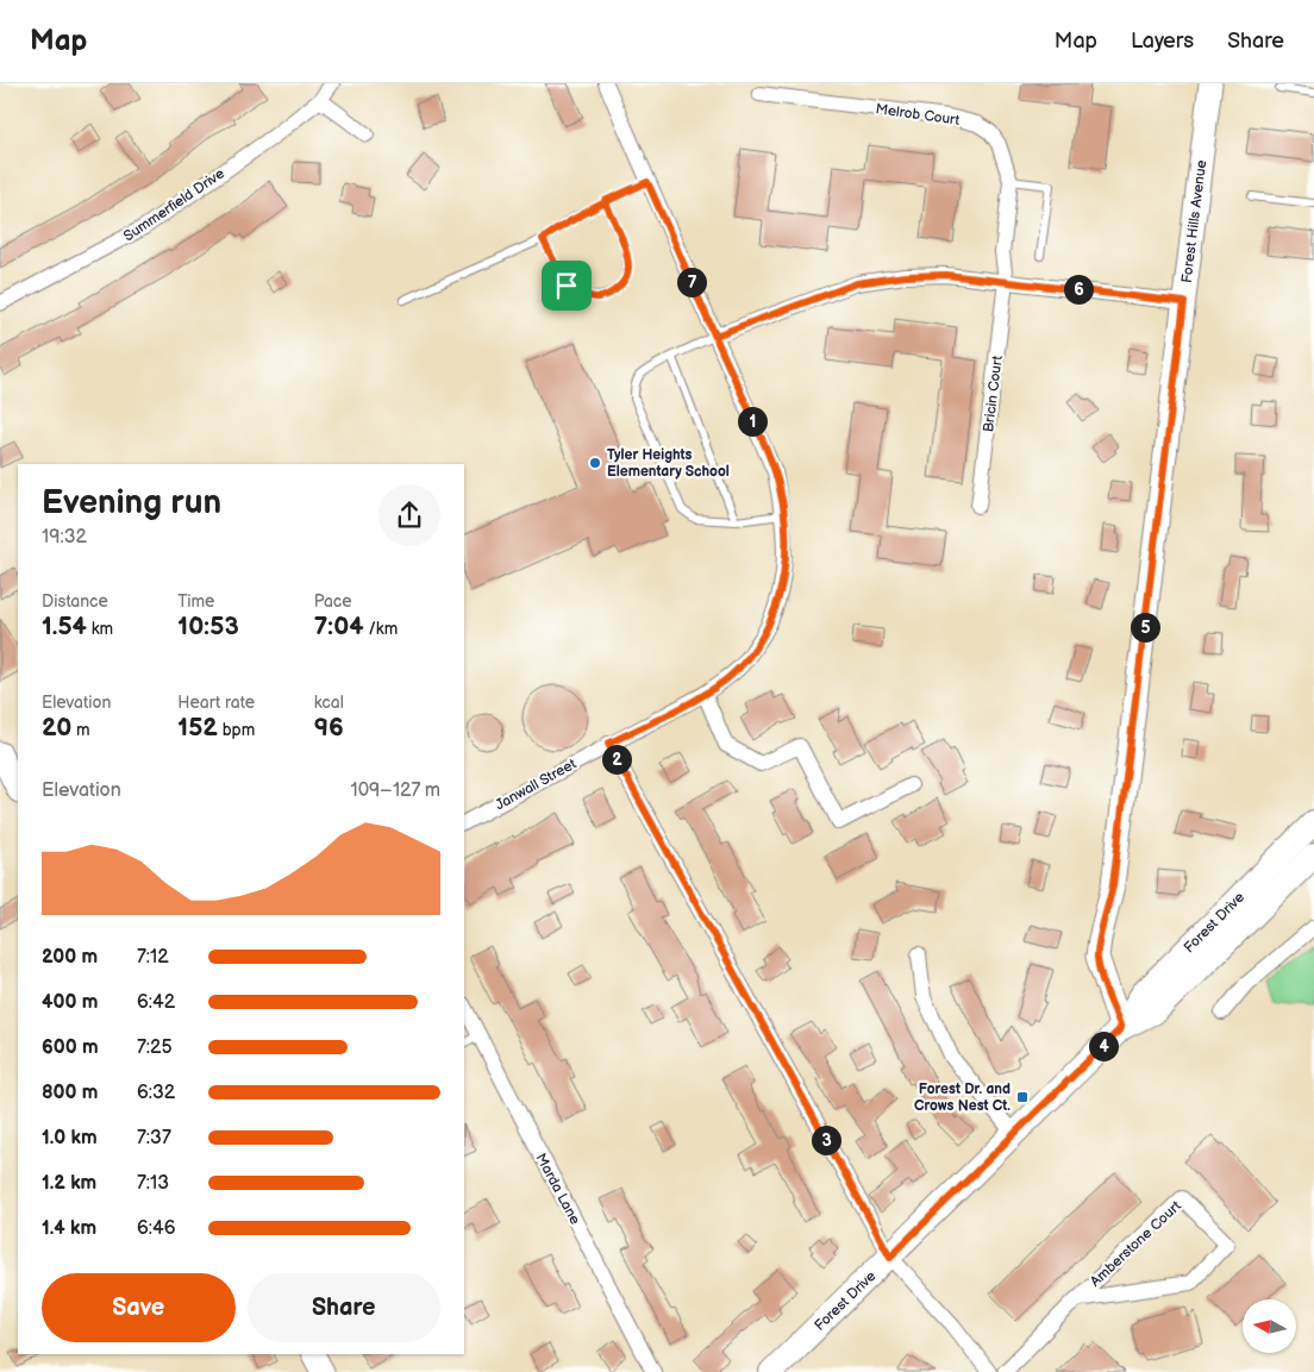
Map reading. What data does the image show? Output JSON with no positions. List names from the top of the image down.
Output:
{
  "streets": {
    "main road": ["Forest Drive"],
    "street": [
      "Melrob Court",
      "Summerfield Drive",
      "Forest Hills Avenue",
      "Bricin Court",
      "Janwall Street",
      "Marda Lane",
      "Amberstone Court"
    ]
  },
  "crossings": [
    ["Melrob Court", "Bricin Court"],
    ["Forest Hills Avenue", "Forest Drive"]
  ],
  "places": {
    "other": ["Tyler Heights Elementary School"],
    "transit": ["Forest Dr. and Crows Nest Ct."]
  },
  "north": "left",
  "page": {
    "header": "Map",
    "nav": ["Map", "Layers", "Share"],
    "pins": [
      "7",
      "6",
      "1",
      "5",
      "2",
      "4",
      "3"
    ],
    "heading": ["Evening run", "19:32"],
    "stats": [
      ["Distance", "1.54 km"],
      ["Time", "10:53"],
      ["Pace", "7:04 /km"],
      ["Elevation", "20 m"],
      ["Heart rate", "152 bpm"],
      ["kcal", "96"]
    ],
    "chart": ["Elevation", "109–127 m"],
    "list": [
      {
        "name": "200 m",
        "note": "7:12"
      },
      {
        "name": "400 m",
        "note": "6:42"
      },
      {
        "name": "600 m",
        "note": "7:25"
      },
      {
        "name": "800 m",
        "note": "6:32"
      },
      {
        "name": "1.0 km",
        "note": "7:37"
      },
      {
        "name": "1.2 km",
        "note": "7:13"
      },
      {
        "name": "1.4 km",
        "note": "6:46"
      }
    ],
    "buttons": ["Save", "Share"]
  }
}
